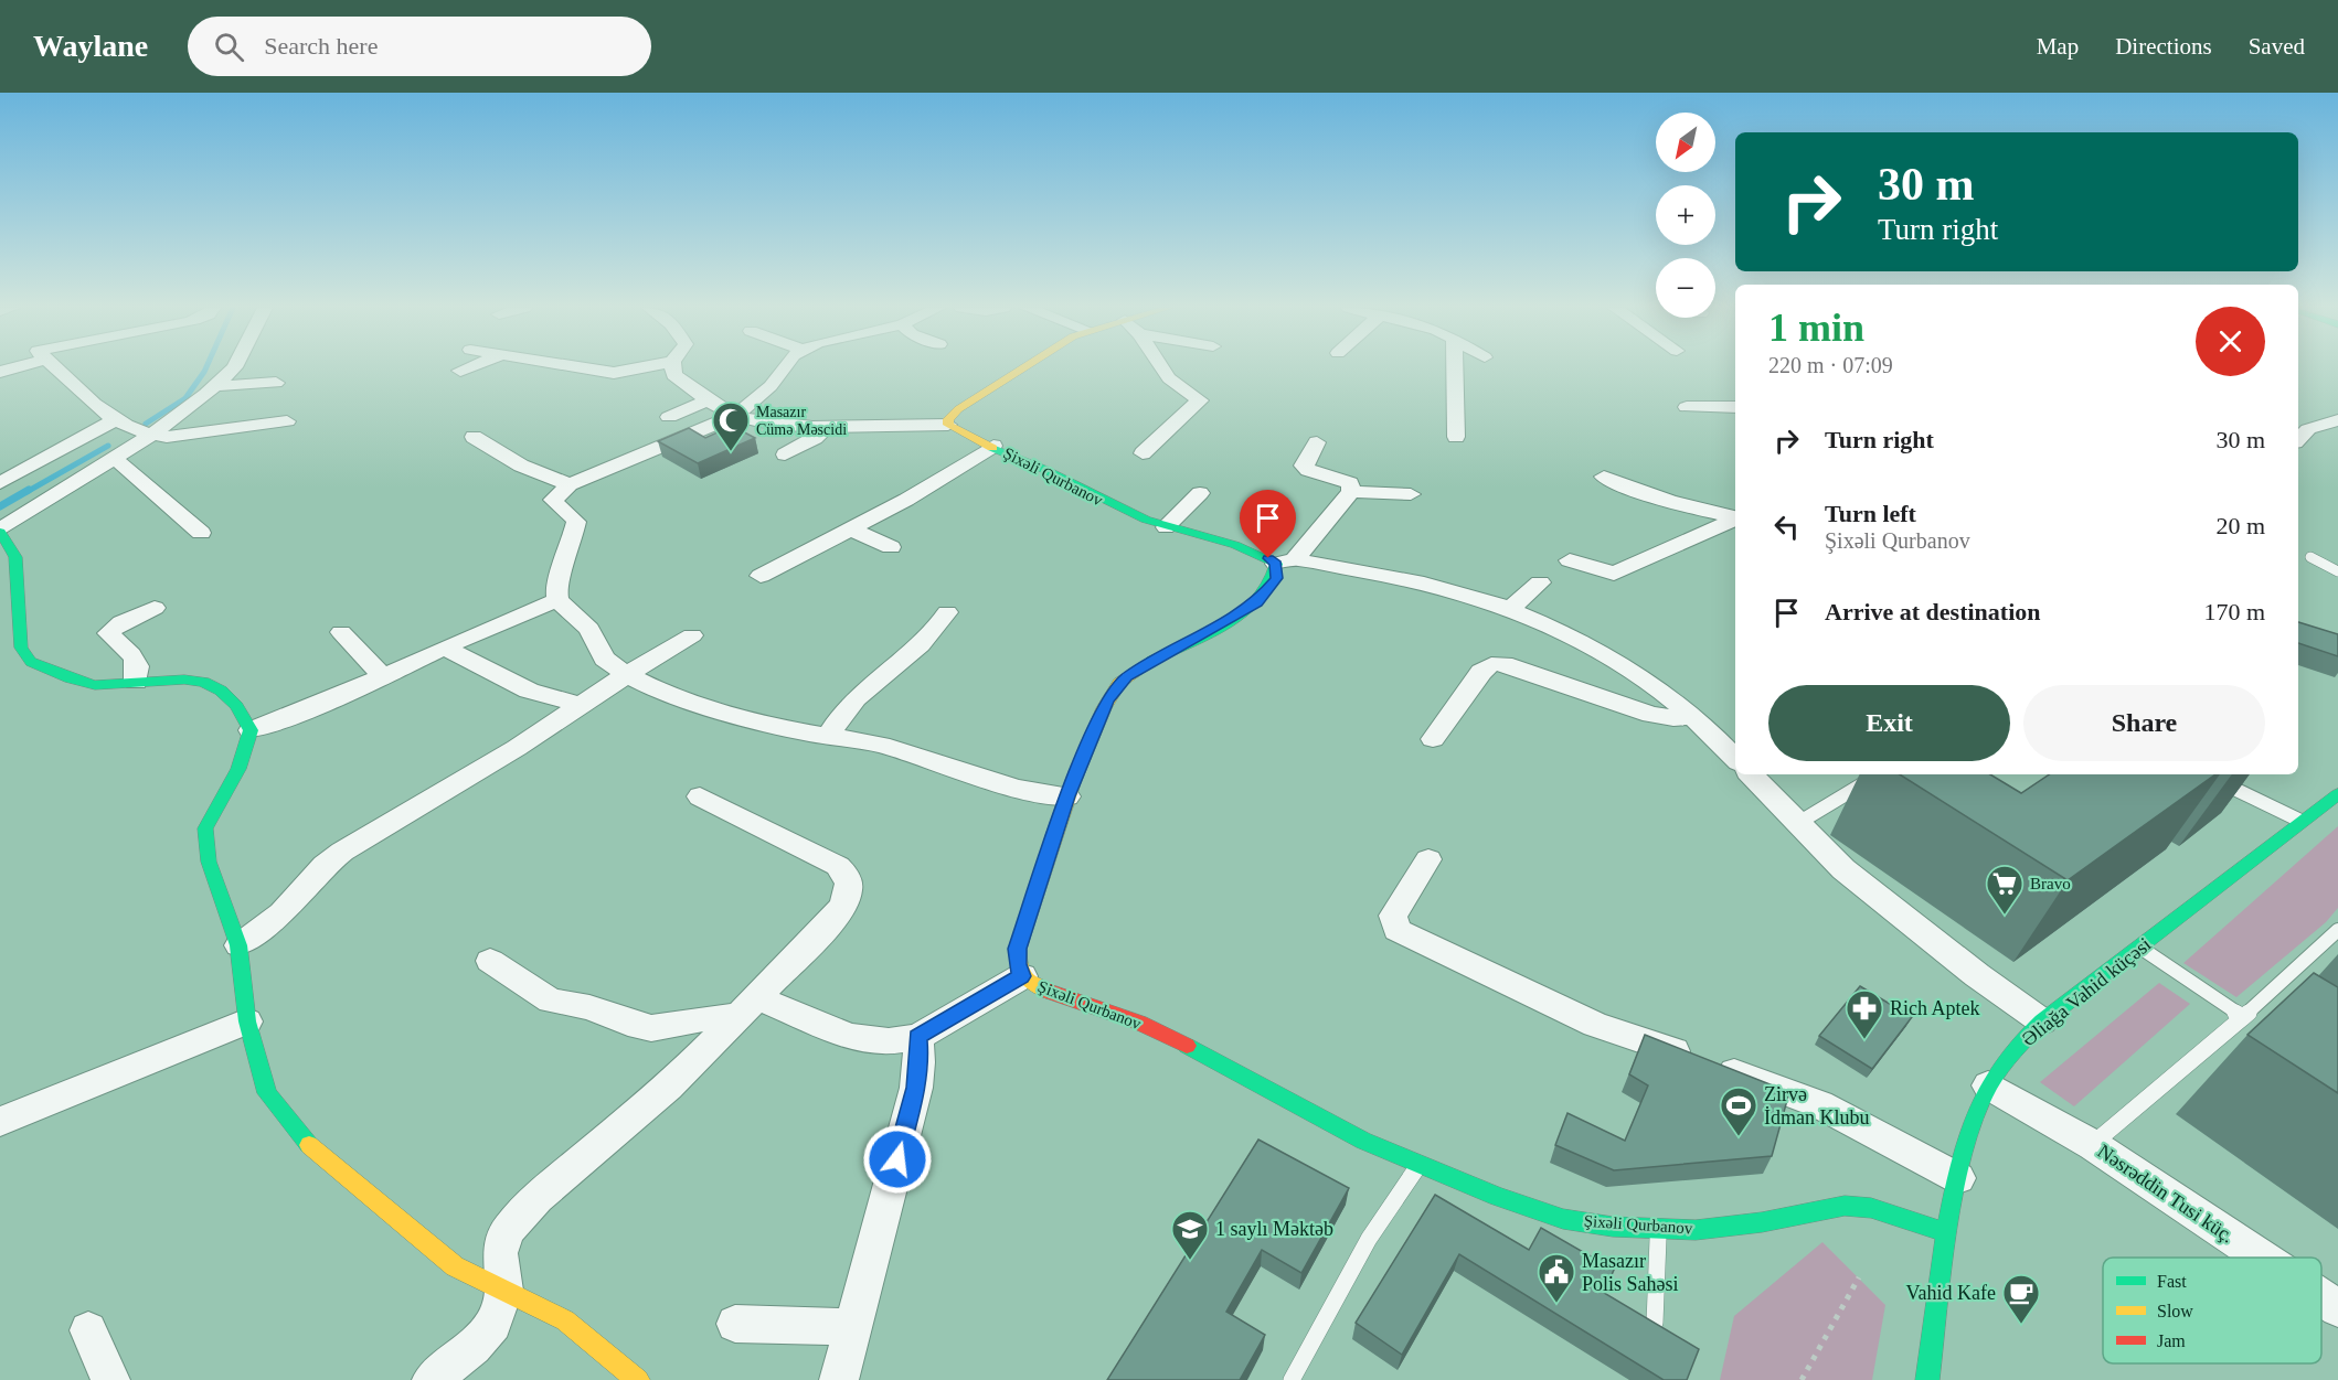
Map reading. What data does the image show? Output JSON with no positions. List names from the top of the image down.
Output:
{
  "streets": {
    "street": ["Şixəli Qurbanov", "Əliağa Vahid küçəsi", "Nəsrəddin Tusi küç."]
  },
  "crossings": [
    ["Şixəli Qurbanov", "Əliağa Vahid küçəsi"],
    ["Əliağa Vahid küçəsi", "Nəsrəddin Tusi küç."]
  ],
  "places": {
    "mosque": ["Masazır Cümə Məscidi"],
    "supermarket": ["Bravo"],
    "pharmacy": ["Rich Aptek"],
    "sports": ["Zirvə İdman Klubu"],
    "school or university": ["1 saylı Məktəb"],
    "public building": ["Masazır Polis Sahəsi"],
    "cafe": ["Vahid Kafe"]
  },
  "legend": ["Fast", "Slow", "Jam"],
  "north": "bottom left",
  "page": {
    "header": "Waylane",
    "search": "Search here",
    "nav": ["Map", "Directions", "Saved"],
    "map_buttons": ["+", "−"],
    "turn": ["30 m", "Turn right"],
    "heading": ["1 min", "220 m · 07:09"],
    "list": [
      {
        "name": "Turn right",
        "value": "30 m"
      },
      {
        "name": "Turn left",
        "note": "Şixəli Qurbanov",
        "value": "20 m"
      },
      {
        "name": "Arrive at destination",
        "value": "170 m"
      }
    ],
    "buttons": ["Exit", "Share"]
  }
}
